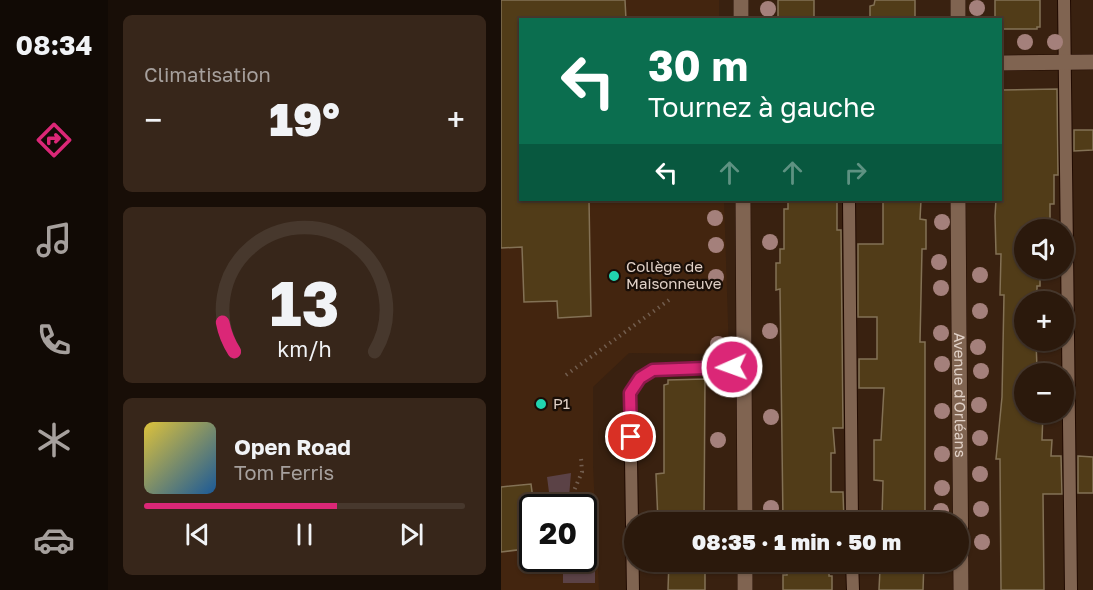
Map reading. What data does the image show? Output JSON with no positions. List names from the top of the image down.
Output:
{
  "streets": {
    "street": ["Avenue d'Orléans"]
  },
  "places": ["Collège de Maisonneuve", "P1"],
  "page": {
    "tabs": "08:34",
    "tile": "Climatisation",
    "turn": ["30 m", "Tournez à gauche"],
    "heat": ["−", "19°", "+"],
    "map_buttons": ["+", "−"],
    "song": ["Open Road", "Tom Ferris"],
    "limit": "20",
    "trip": "08:35 · 1 min · 50 m",
    "gauge": ["13", "km/h"]
  }
}
